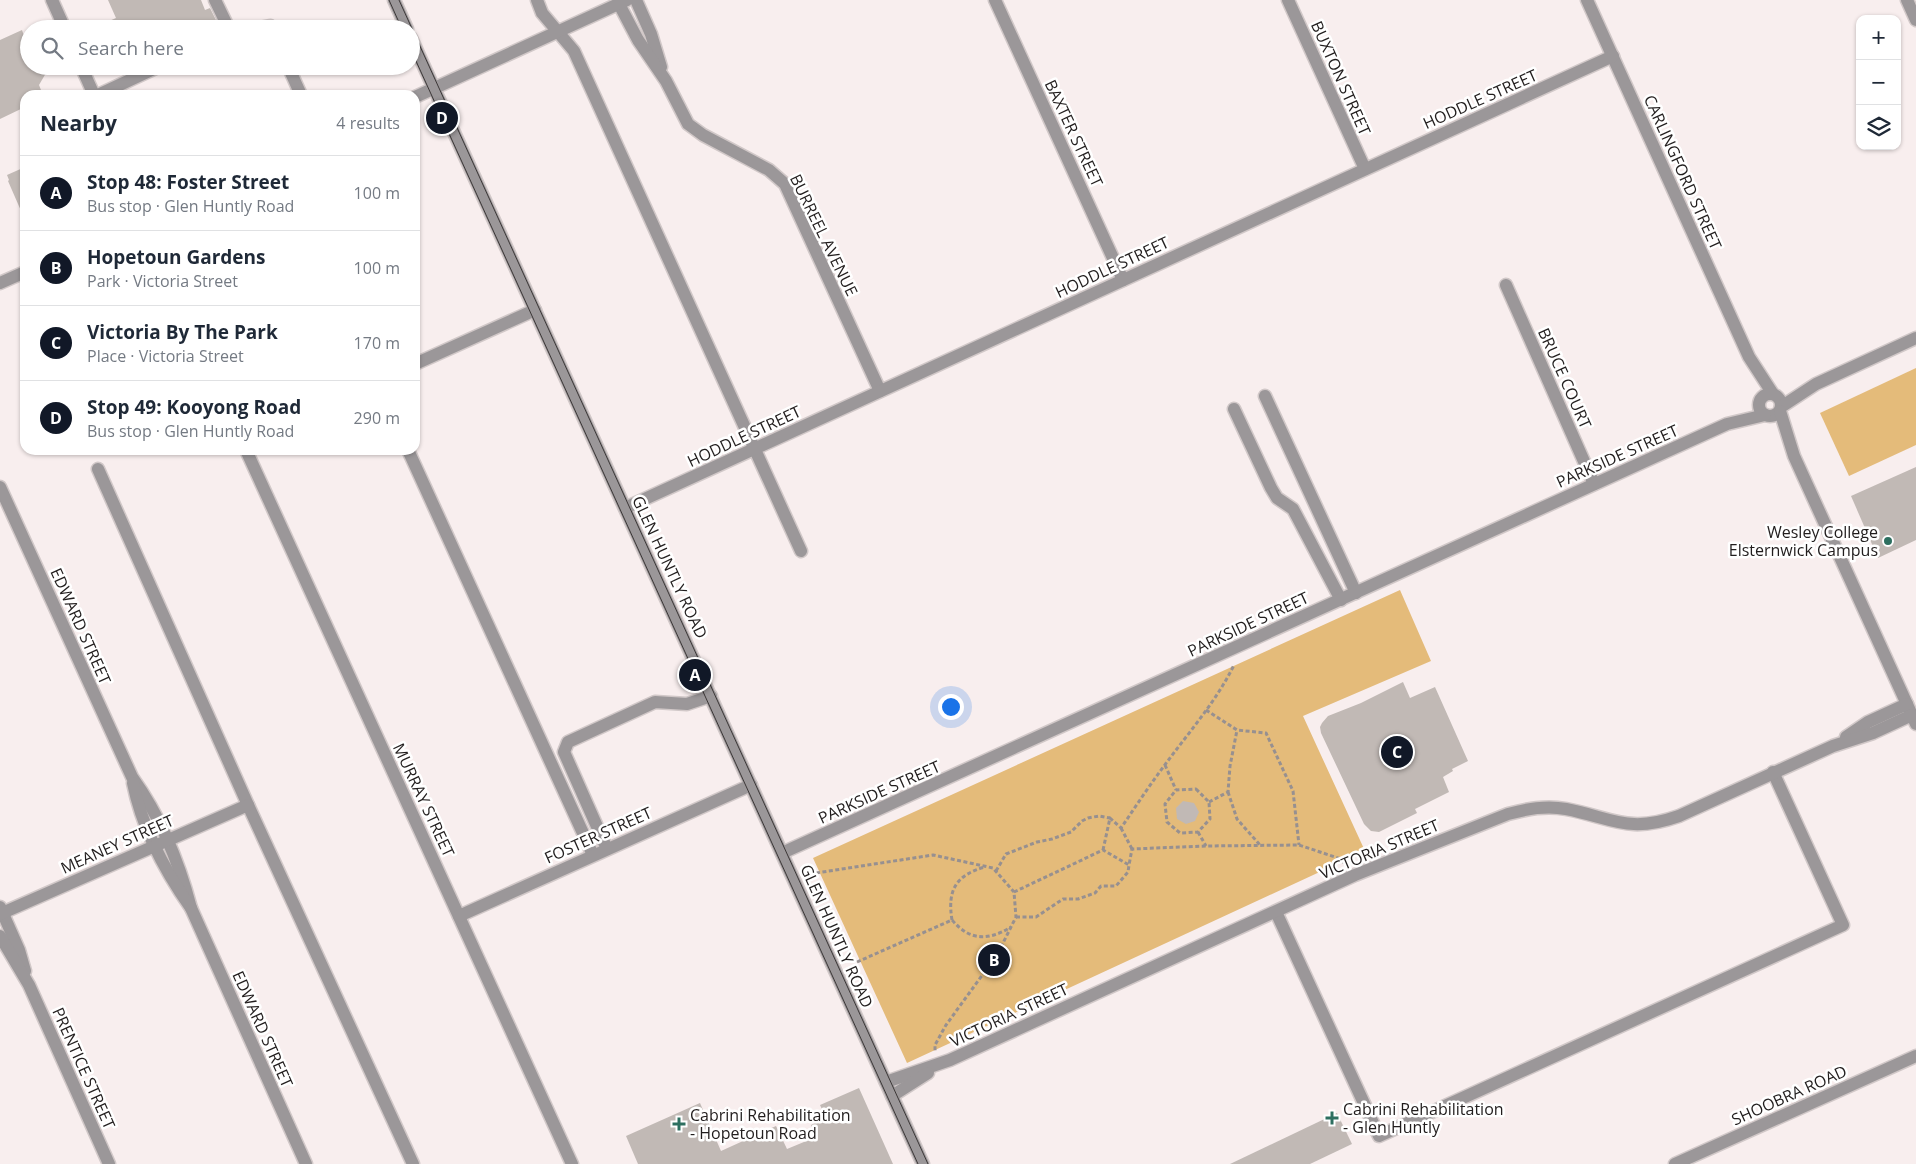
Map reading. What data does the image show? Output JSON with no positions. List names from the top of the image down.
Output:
{
  "streets": {
    "street": [
      "BUXTON STREET",
      "HODDLE STREET",
      "BAXTER STREET",
      "CARLINGFORD STREET",
      "BURREEL AVENUE",
      "BRUCE COURT",
      "PARKSIDE STREET",
      "GLEN HUNTLY ROAD",
      "EDWARD STREET",
      "MURRAY STREET",
      "FOSTER STREET",
      "MEANEY STREET",
      "VICTORIA STREET",
      "PRENTICE STREET",
      "SHOOBRA ROAD"
    ]
  },
  "crossings": [
    ["BUXTON STREET", "HODDLE STREET"],
    ["HODDLE STREET", "BAXTER STREET"],
    ["HODDLE STREET", "CARLINGFORD STREET"],
    ["HODDLE STREET", "BURREEL AVENUE"],
    ["HODDLE STREET", "GLEN HUNTLY ROAD"],
    ["CARLINGFORD STREET", "PARKSIDE STREET"],
    ["BRUCE COURT", "PARKSIDE STREET"],
    ["PARKSIDE STREET", "GLEN HUNTLY ROAD"],
    ["GLEN HUNTLY ROAD", "FOSTER STREET"],
    ["GLEN HUNTLY ROAD", "VICTORIA STREET"],
    ["EDWARD STREET", "MEANEY STREET"],
    ["MURRAY STREET", "FOSTER STREET"],
    ["MEANEY STREET", "PRENTICE STREET"]
  ],
  "places": {
    "other": ["Wesley College Elsternwick Campus"],
    "health": ["Cabrini Rehabilitation - Glen Huntly", "Cabrini Rehabilitation - Hopetoun Road"]
  },
  "page": {
    "map_buttons": ["+", "−"],
    "search": "Search here",
    "heading": ["Nearby", "4 results"],
    "pins": [
      "D",
      "A",
      "C",
      "B"
    ],
    "list": [
      {
        "mark": "A",
        "name": "Stop 48: Foster Street",
        "note": "Bus stop · Glen Huntly Road",
        "value": "100 m"
      },
      {
        "mark": "B",
        "name": "Hopetoun Gardens",
        "note": "Park · Victoria Street",
        "value": "100 m"
      },
      {
        "mark": "C",
        "name": "Victoria By The Park",
        "note": "Place · Victoria Street",
        "value": "170 m"
      },
      {
        "mark": "D",
        "name": "Stop 49: Kooyong Road",
        "note": "Bus stop · Glen Huntly Road",
        "value": "290 m"
      }
    ]
  }
}
